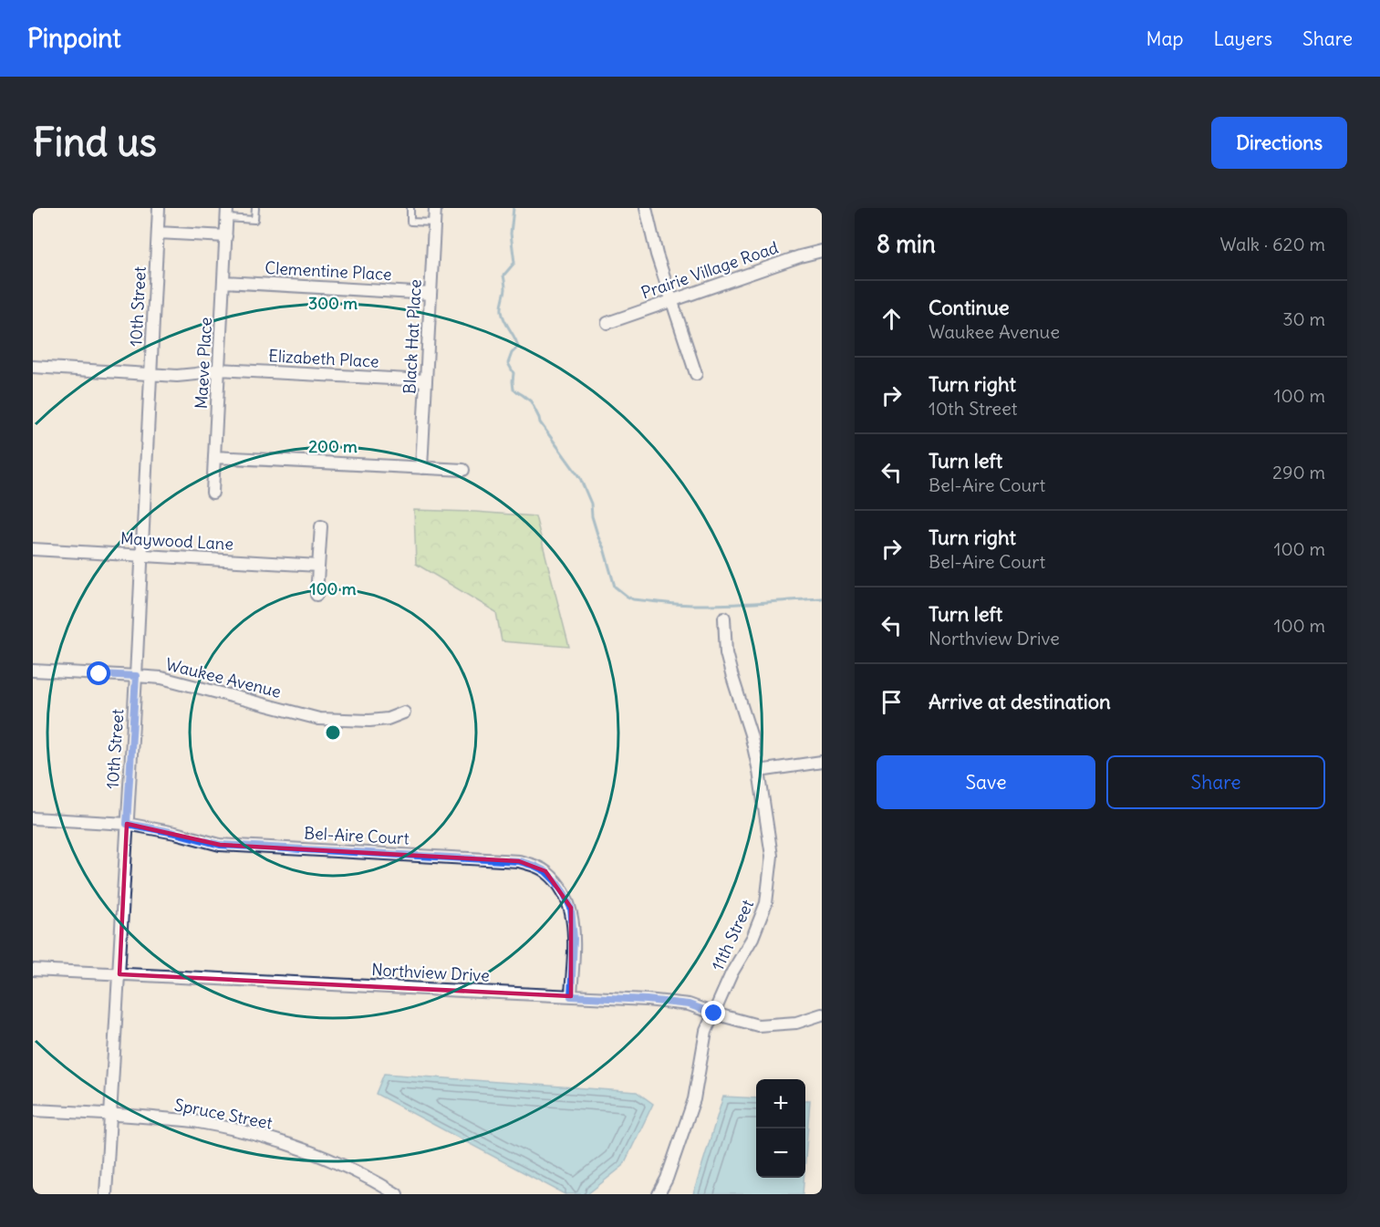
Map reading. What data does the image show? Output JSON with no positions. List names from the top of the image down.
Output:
{
  "streets": {
    "street": [
      "Prairie Village Road",
      "Clementine Place",
      "10th Street",
      "Black Hat Place",
      "Elizabeth Place",
      "Maeve Place",
      "Maywood Lane",
      "Waukee Avenue",
      "Bel-Aire Court",
      "11th Street",
      "Northview Drive",
      "Spruce Street"
    ]
  },
  "crossings": [
    ["Clementine Place", "Black Hat Place"],
    ["Clementine Place", "Maeve Place"],
    ["10th Street", "Elizabeth Place"],
    ["10th Street", "Maywood Lane"],
    ["10th Street", "Waukee Avenue"],
    ["10th Street", "Bel-Aire Court"],
    ["10th Street", "Northview Drive"],
    ["10th Street", "Spruce Street"],
    ["Black Hat Place", "Elizabeth Place"],
    ["Elizabeth Place", "Maeve Place"],
    ["Bel-Aire Court", "Northview Drive"],
    ["11th Street", "Northview Drive"]
  ],
  "page": {
    "header": "Pinpoint",
    "nav": ["Map", "Layers", "Share"],
    "buttons": [
      "Directions",
      ["Save", "Share"]
    ],
    "title": "Find us",
    "heading": ["8 min", "Walk · 620 m"],
    "list": [
      ["Continue", "Waukee Avenue", "30 m"],
      ["Turn right", "10th Street", "100 m"],
      ["Turn left", "Bel-Aire Court", "290 m"],
      ["Turn right", "Bel-Aire Court", "100 m"],
      ["Turn left", "Northview Drive", "100 m"],
      "Arrive at destination"
    ],
    "map_buttons": ["+", "−"]
  },
  "rings": ["300 m", "200 m", "100 m"]
}
